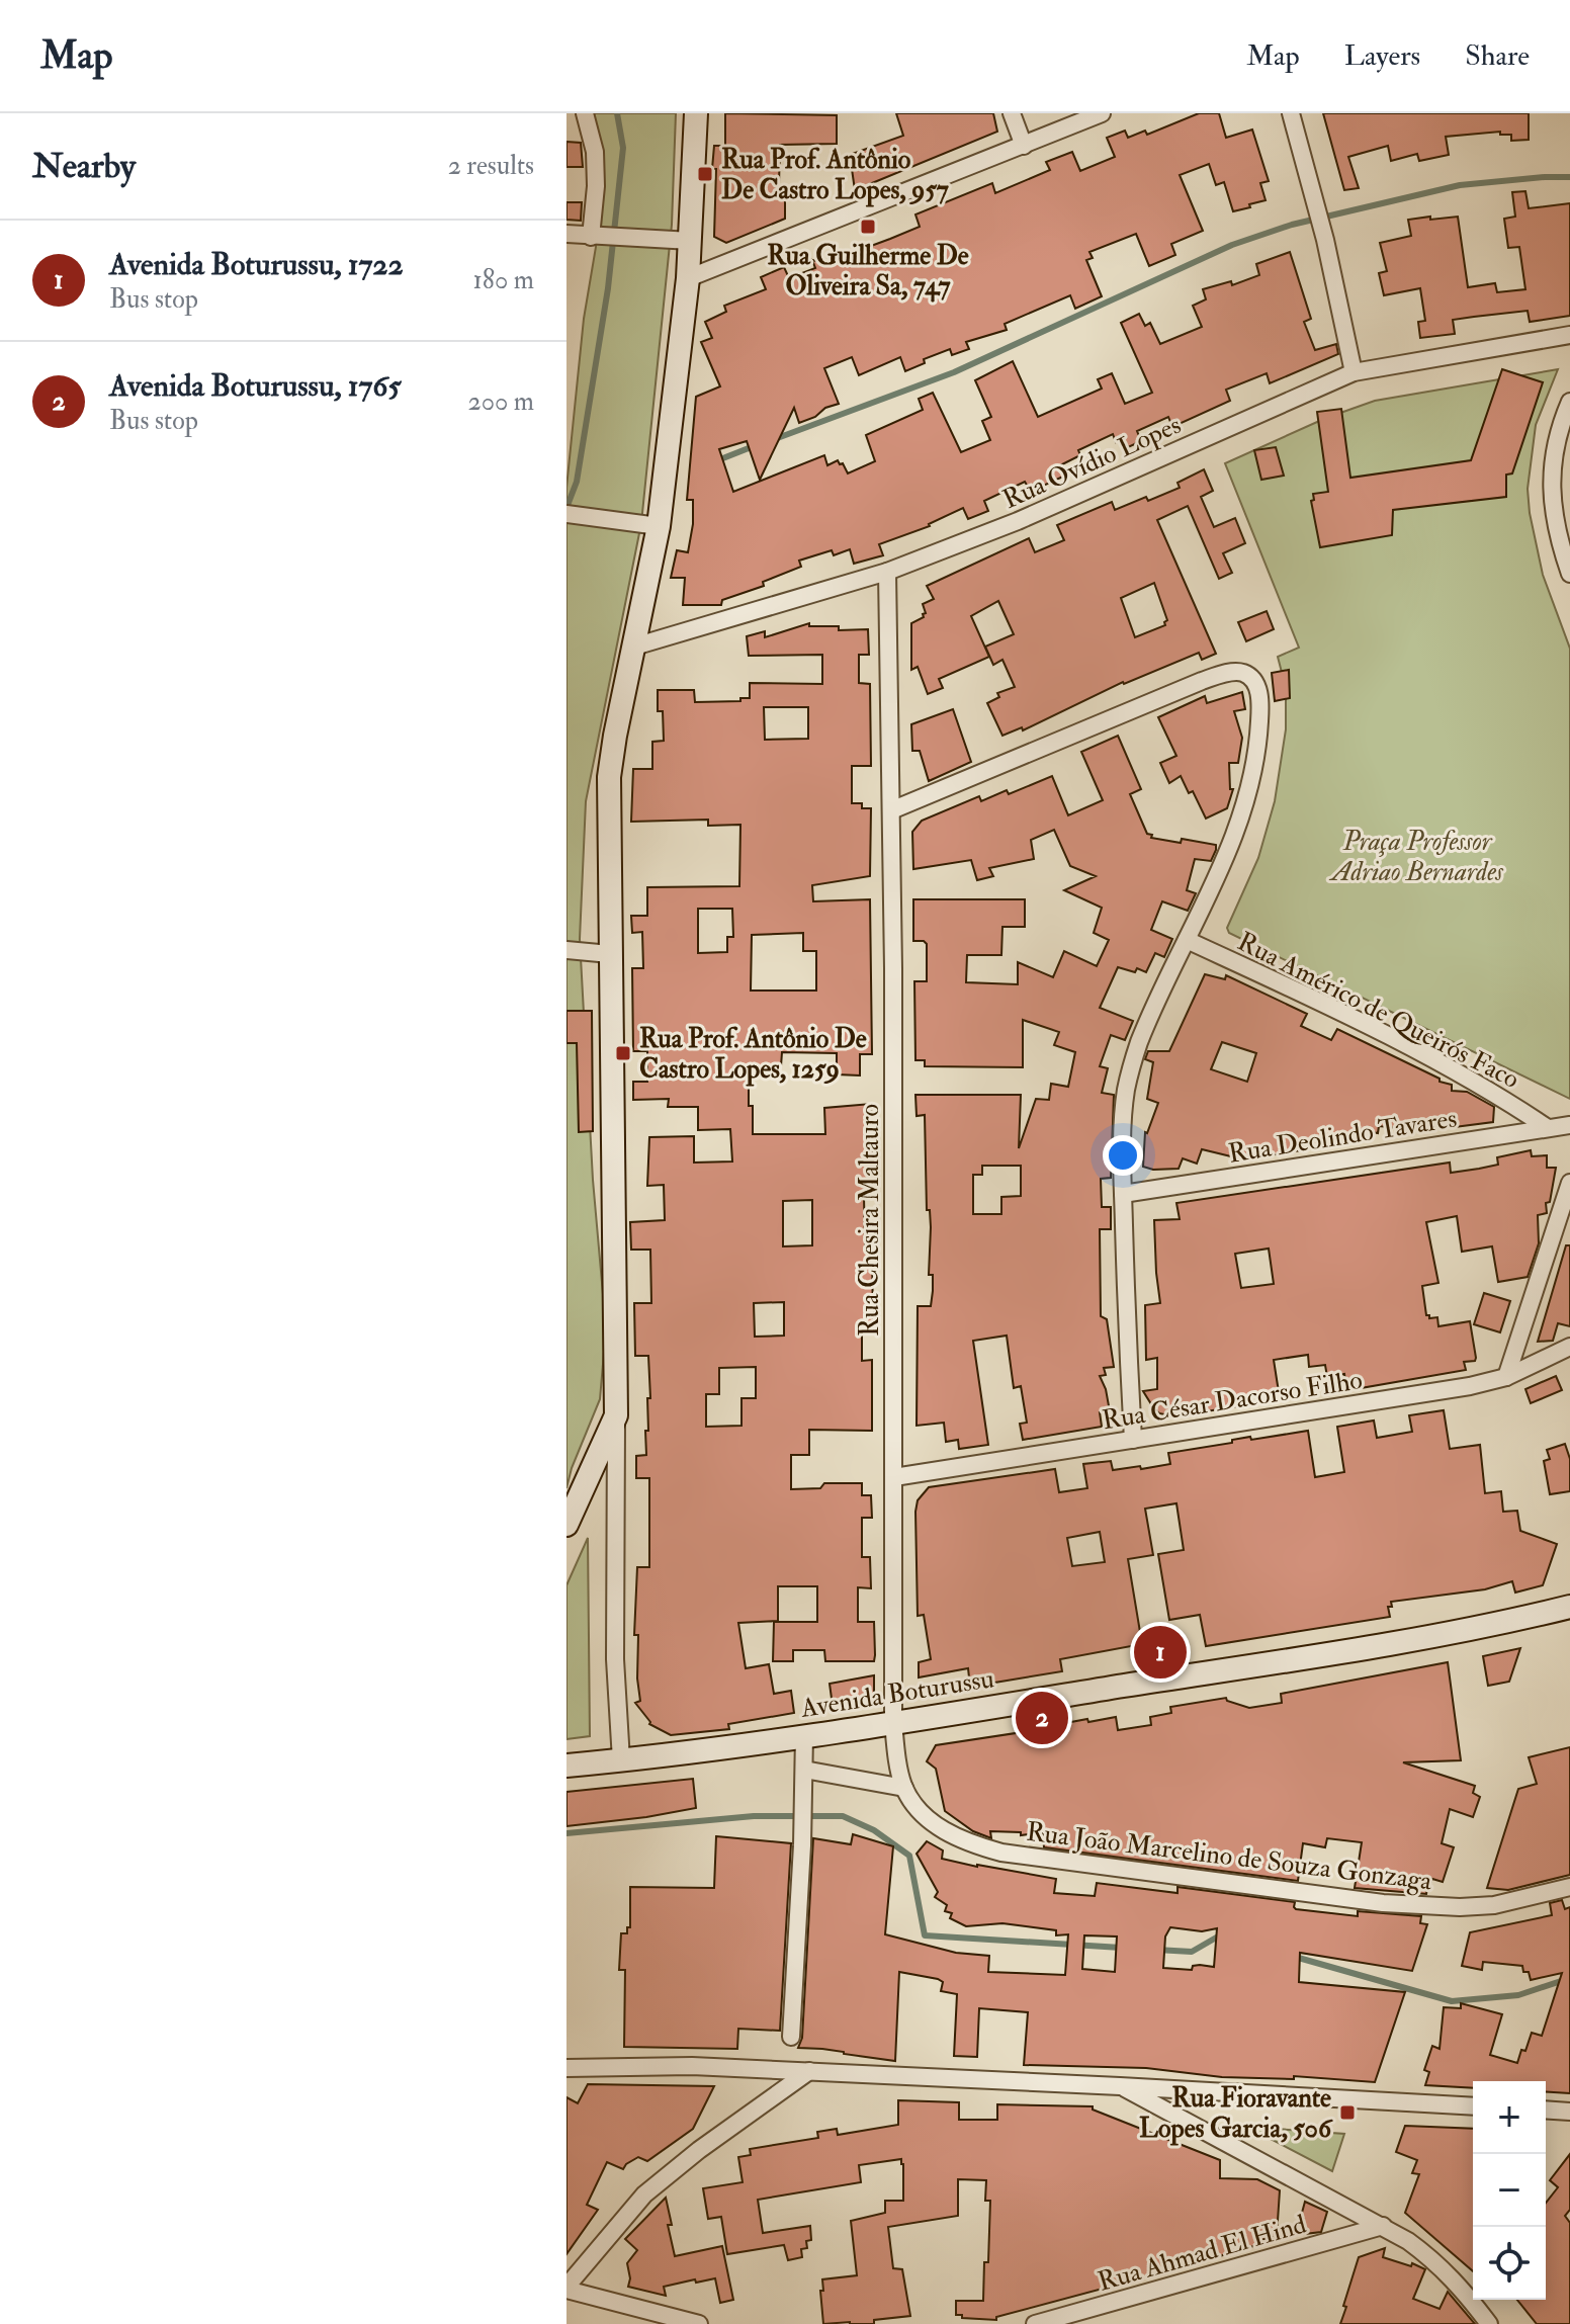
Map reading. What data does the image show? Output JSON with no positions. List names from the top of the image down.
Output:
{
  "streets": {
    "main road": ["Avenida Boturussu"],
    "street": [
      "Rua Ovídio Lopes",
      "Rua Américo de Queirós Faco",
      "Rua Deolindo Tavares",
      "Rua Chesira Maltauro",
      "Rua César Dacorso Filho",
      "Rua João Marcelino de Souza Gonzaga",
      "Rua Ahmad El Hind"
    ]
  },
  "crossings": [
    ["Rua Ovídio Lopes", "Rua Chesira Maltauro"],
    ["Rua Américo de Queirós Faco", "Rua Deolindo Tavares"],
    ["Rua Chesira Maltauro", "Rua César Dacorso Filho"],
    ["Rua Chesira Maltauro", "Avenida Boturussu"],
    ["Rua Chesira Maltauro", "Rua João Marcelino de Souza Gonzaga"],
    ["Avenida Boturussu", "Rua João Marcelino de Souza Gonzaga"]
  ],
  "parks": ["Praça Professor Adriao Bernardes"],
  "places": {
    "transit": [
      "Rua Prof. Antônio De Castro Lopes, 957",
      "Rua Guilherme De Oliveira Sa, 747",
      "Rua Prof. Antônio De Castro Lopes, 1259",
      "Rua Fioravante Lopes Garcia, 506"
    ]
  },
  "page": {
    "header": "Map",
    "nav": ["Map", "Layers", "Share"],
    "heading": ["Nearby", "2 results"],
    "list": [
      {
        "mark": "1",
        "name": "Avenida Boturussu, 1722",
        "note": "Bus stop",
        "value": "180 m"
      },
      {
        "mark": "2",
        "name": "Avenida Boturussu, 1765",
        "note": "Bus stop",
        "value": "200 m"
      }
    ],
    "pins": ["1", "2"],
    "map_buttons": ["+", "−"]
  }
}
